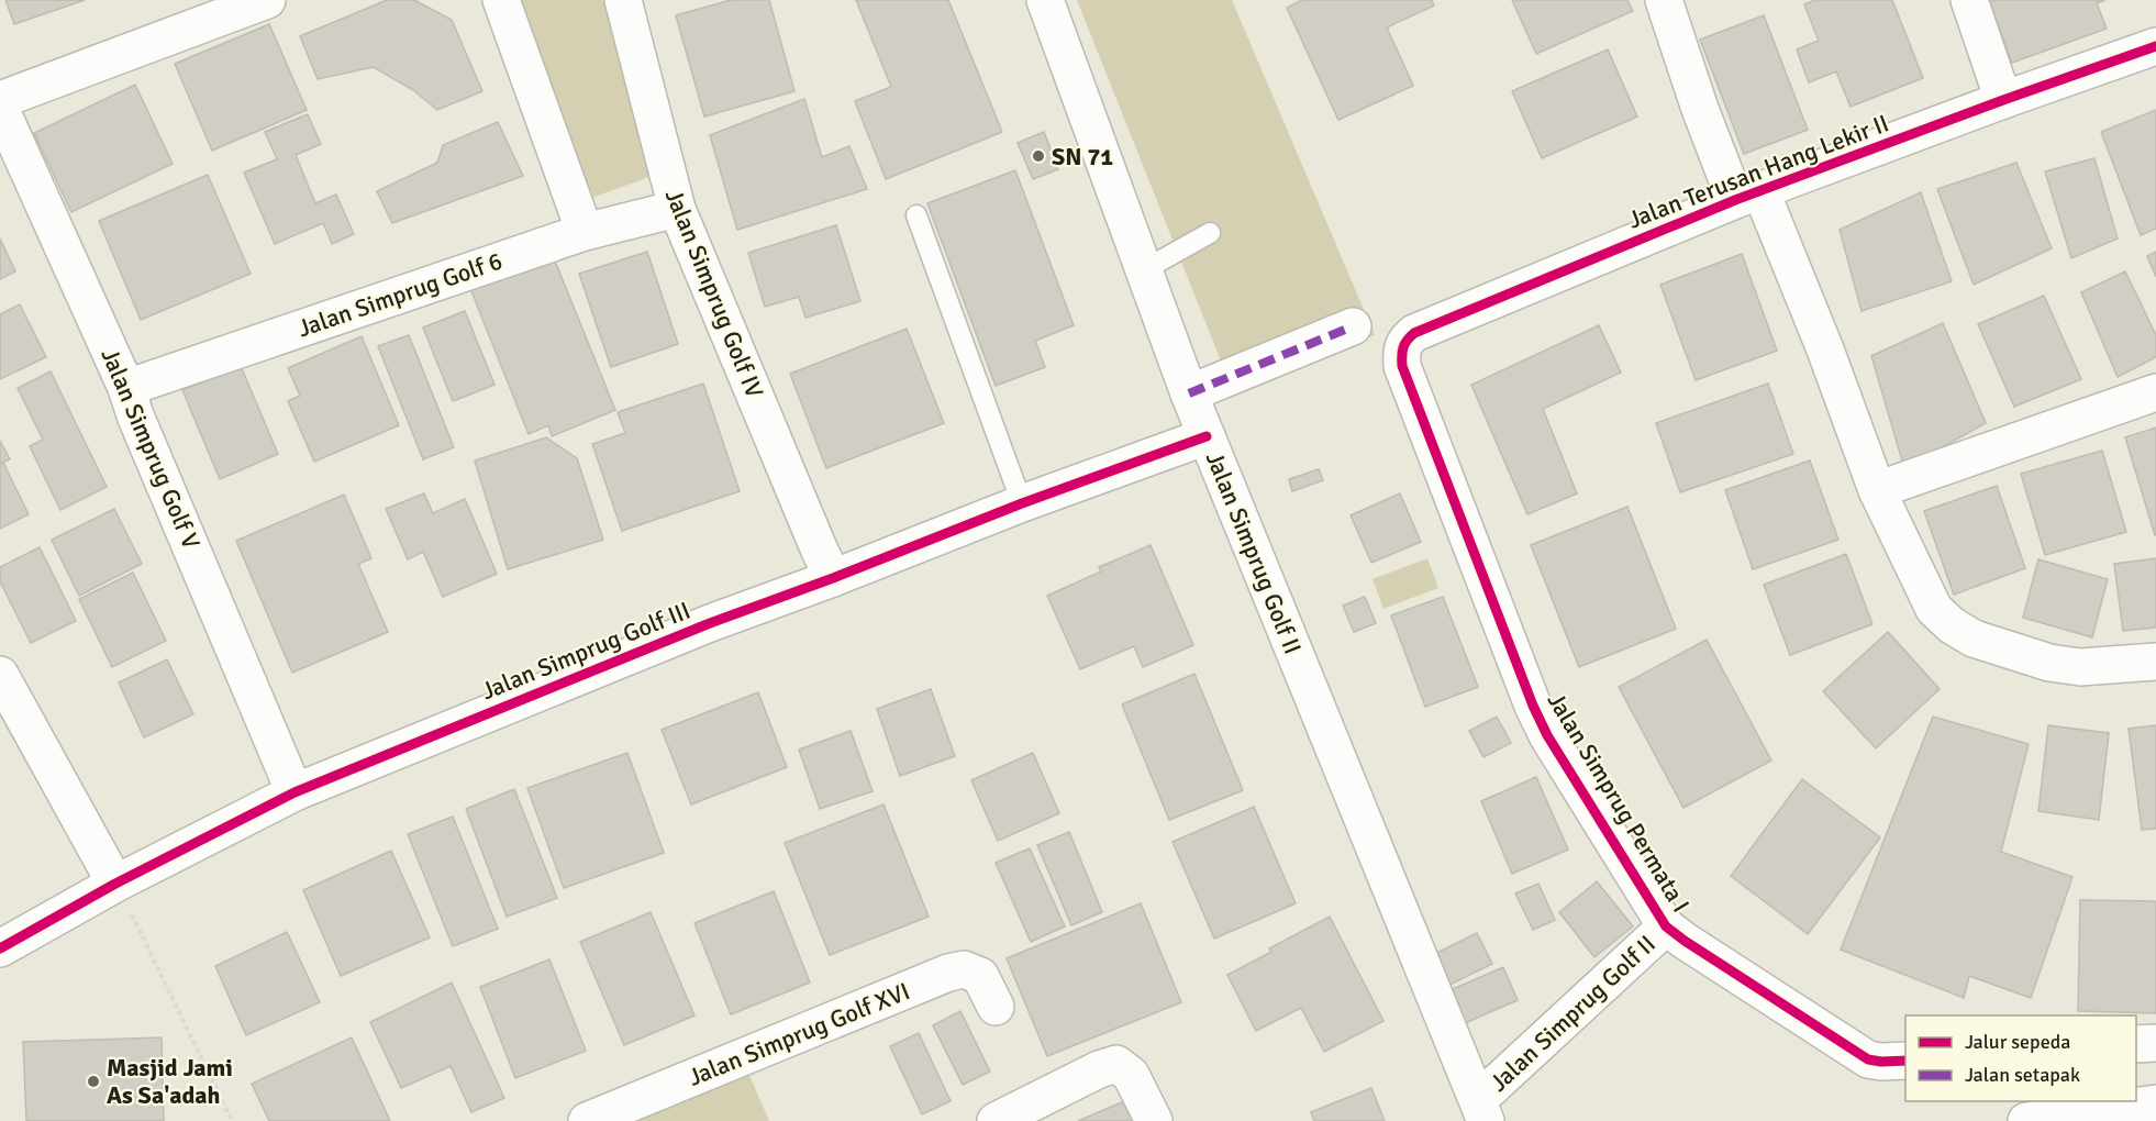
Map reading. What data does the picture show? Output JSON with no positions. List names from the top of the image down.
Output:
{
  "streets": {
    "main road": [
      "Jalan Terusan Hang Lekir II",
      "Jalan Simprug Golf IV",
      "Jalan Simprug Golf 6",
      "Jalan Simprug Golf V",
      "Jalan Simprug Golf II",
      "Jalan Simprug Golf III",
      "Jalan Simprug Permata I",
      "Jalan Simprug Golf XVI"
    ]
  },
  "crossings": [
    ["Jalan Terusan Hang Lekir II", "Jalan Simprug Permata I"],
    ["Jalan Simprug Golf IV", "Jalan Simprug Golf 6"],
    ["Jalan Simprug Golf IV", "Jalan Simprug Golf III"],
    ["Jalan Simprug Golf 6", "Jalan Simprug Golf V"],
    ["Jalan Simprug Golf V", "Jalan Simprug Golf III"],
    ["Jalan Simprug Golf II", "Jalan Simprug Golf III"],
    ["Jalan Simprug Golf II", "Jalan Simprug Permata I"]
  ],
  "places": ["SN 71", "Masjid Jami As Sa'adah"],
  "legend": ["Jalur sepeda", "Jalan setapak"]
}
